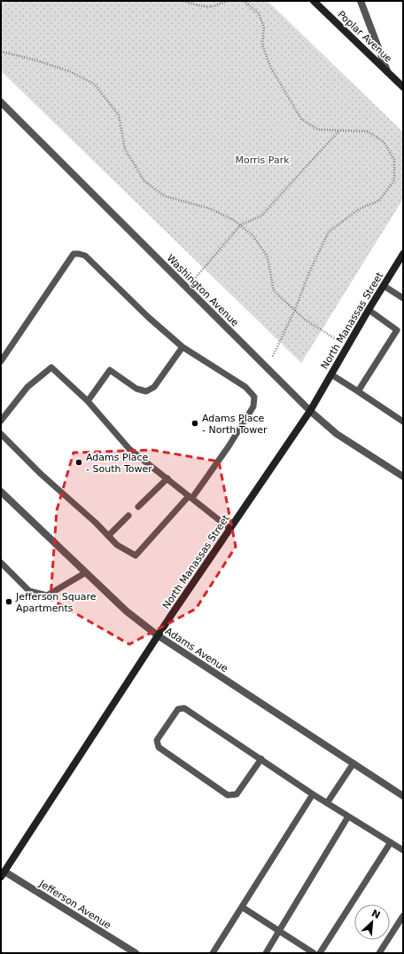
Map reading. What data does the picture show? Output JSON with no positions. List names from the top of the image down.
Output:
{
  "streets": {
    "main road": ["Poplar Avenue", "North Manassas Street"],
    "street": ["Washington Avenue", "Adams Avenue", "Jefferson Avenue"]
  },
  "crossings": [
    ["Washington Avenue", "North Manassas Street"],
    ["North Manassas Street", "Adams Avenue"],
    ["North Manassas Street", "Jefferson Avenue"]
  ],
  "parks": ["Morris Park"],
  "places": ["Adams Place - North Tower", "Adams Place - South Tower", "Jefferson Square Apartments"],
  "north": "top right"
}
